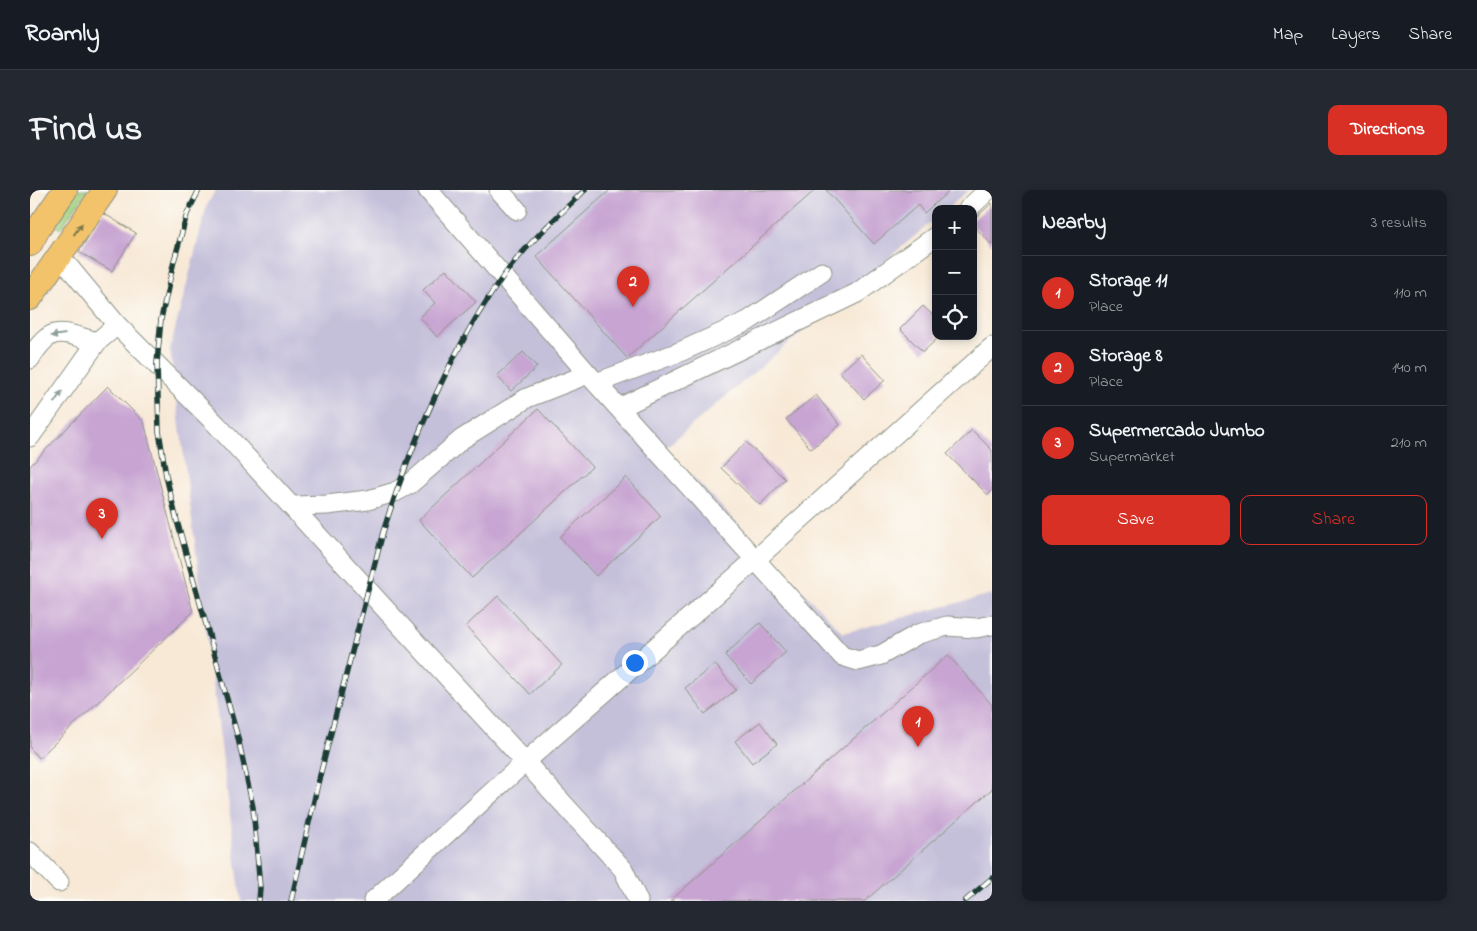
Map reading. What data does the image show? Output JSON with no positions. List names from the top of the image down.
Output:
{
  "page": {
    "header": "Roamly",
    "nav": ["Map", "Layers", "Share"],
    "title": "Find us",
    "buttons": [
      "Directions",
      ["Save", "Share"]
    ],
    "heading": ["Nearby", "3 results"],
    "map_buttons": ["+", "−"],
    "list": [
      {
        "mark": "1",
        "name": "Storage 11",
        "note": "Place",
        "value": "110 m"
      },
      {
        "mark": "2",
        "name": "Storage 8",
        "note": "Place",
        "value": "140 m"
      },
      {
        "mark": "3",
        "name": "Supermercado Jumbo",
        "note": "Supermarket",
        "value": "210 m"
      }
    ],
    "pins": ["2", "3", "1"]
  }
}
